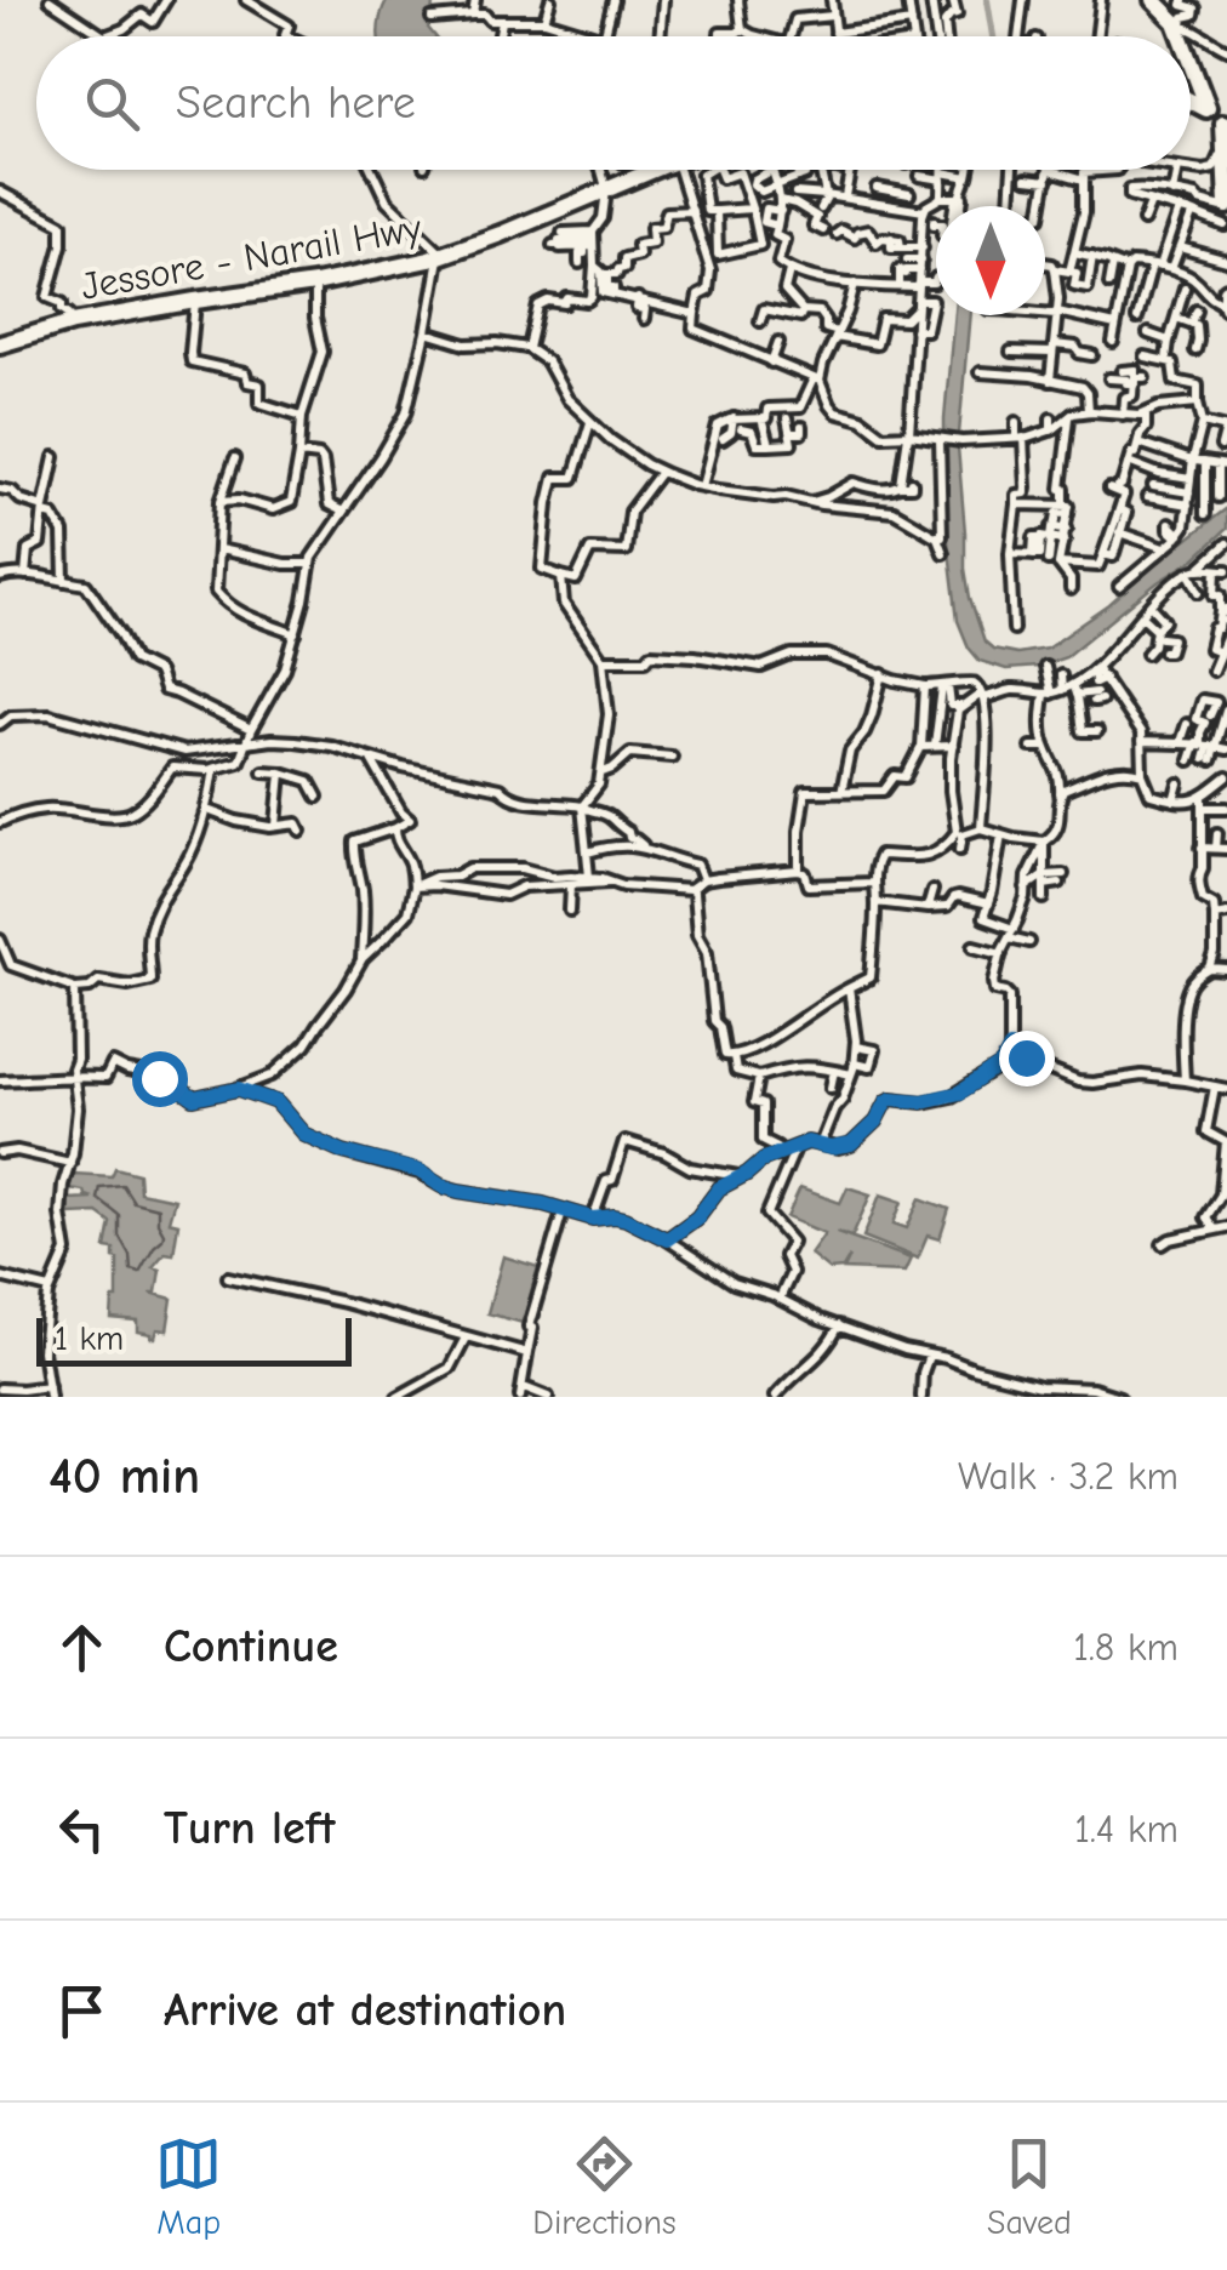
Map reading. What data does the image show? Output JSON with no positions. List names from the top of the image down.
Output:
{
  "streets": {
    "highway": ["Jessore - Narail Hwy"]
  },
  "scale_bar": "1 km",
  "north": "bottom",
  "page": {
    "search": "Search here",
    "scale": "1 km",
    "heading": ["40 min", "Walk · 3.2 km"],
    "list": [
      ["Continue", "1.8 km"],
      ["Turn left", "1.4 km"],
      "Arrive at destination"
    ],
    "nav": ["Map", "Directions", "Saved"]
  }
}
